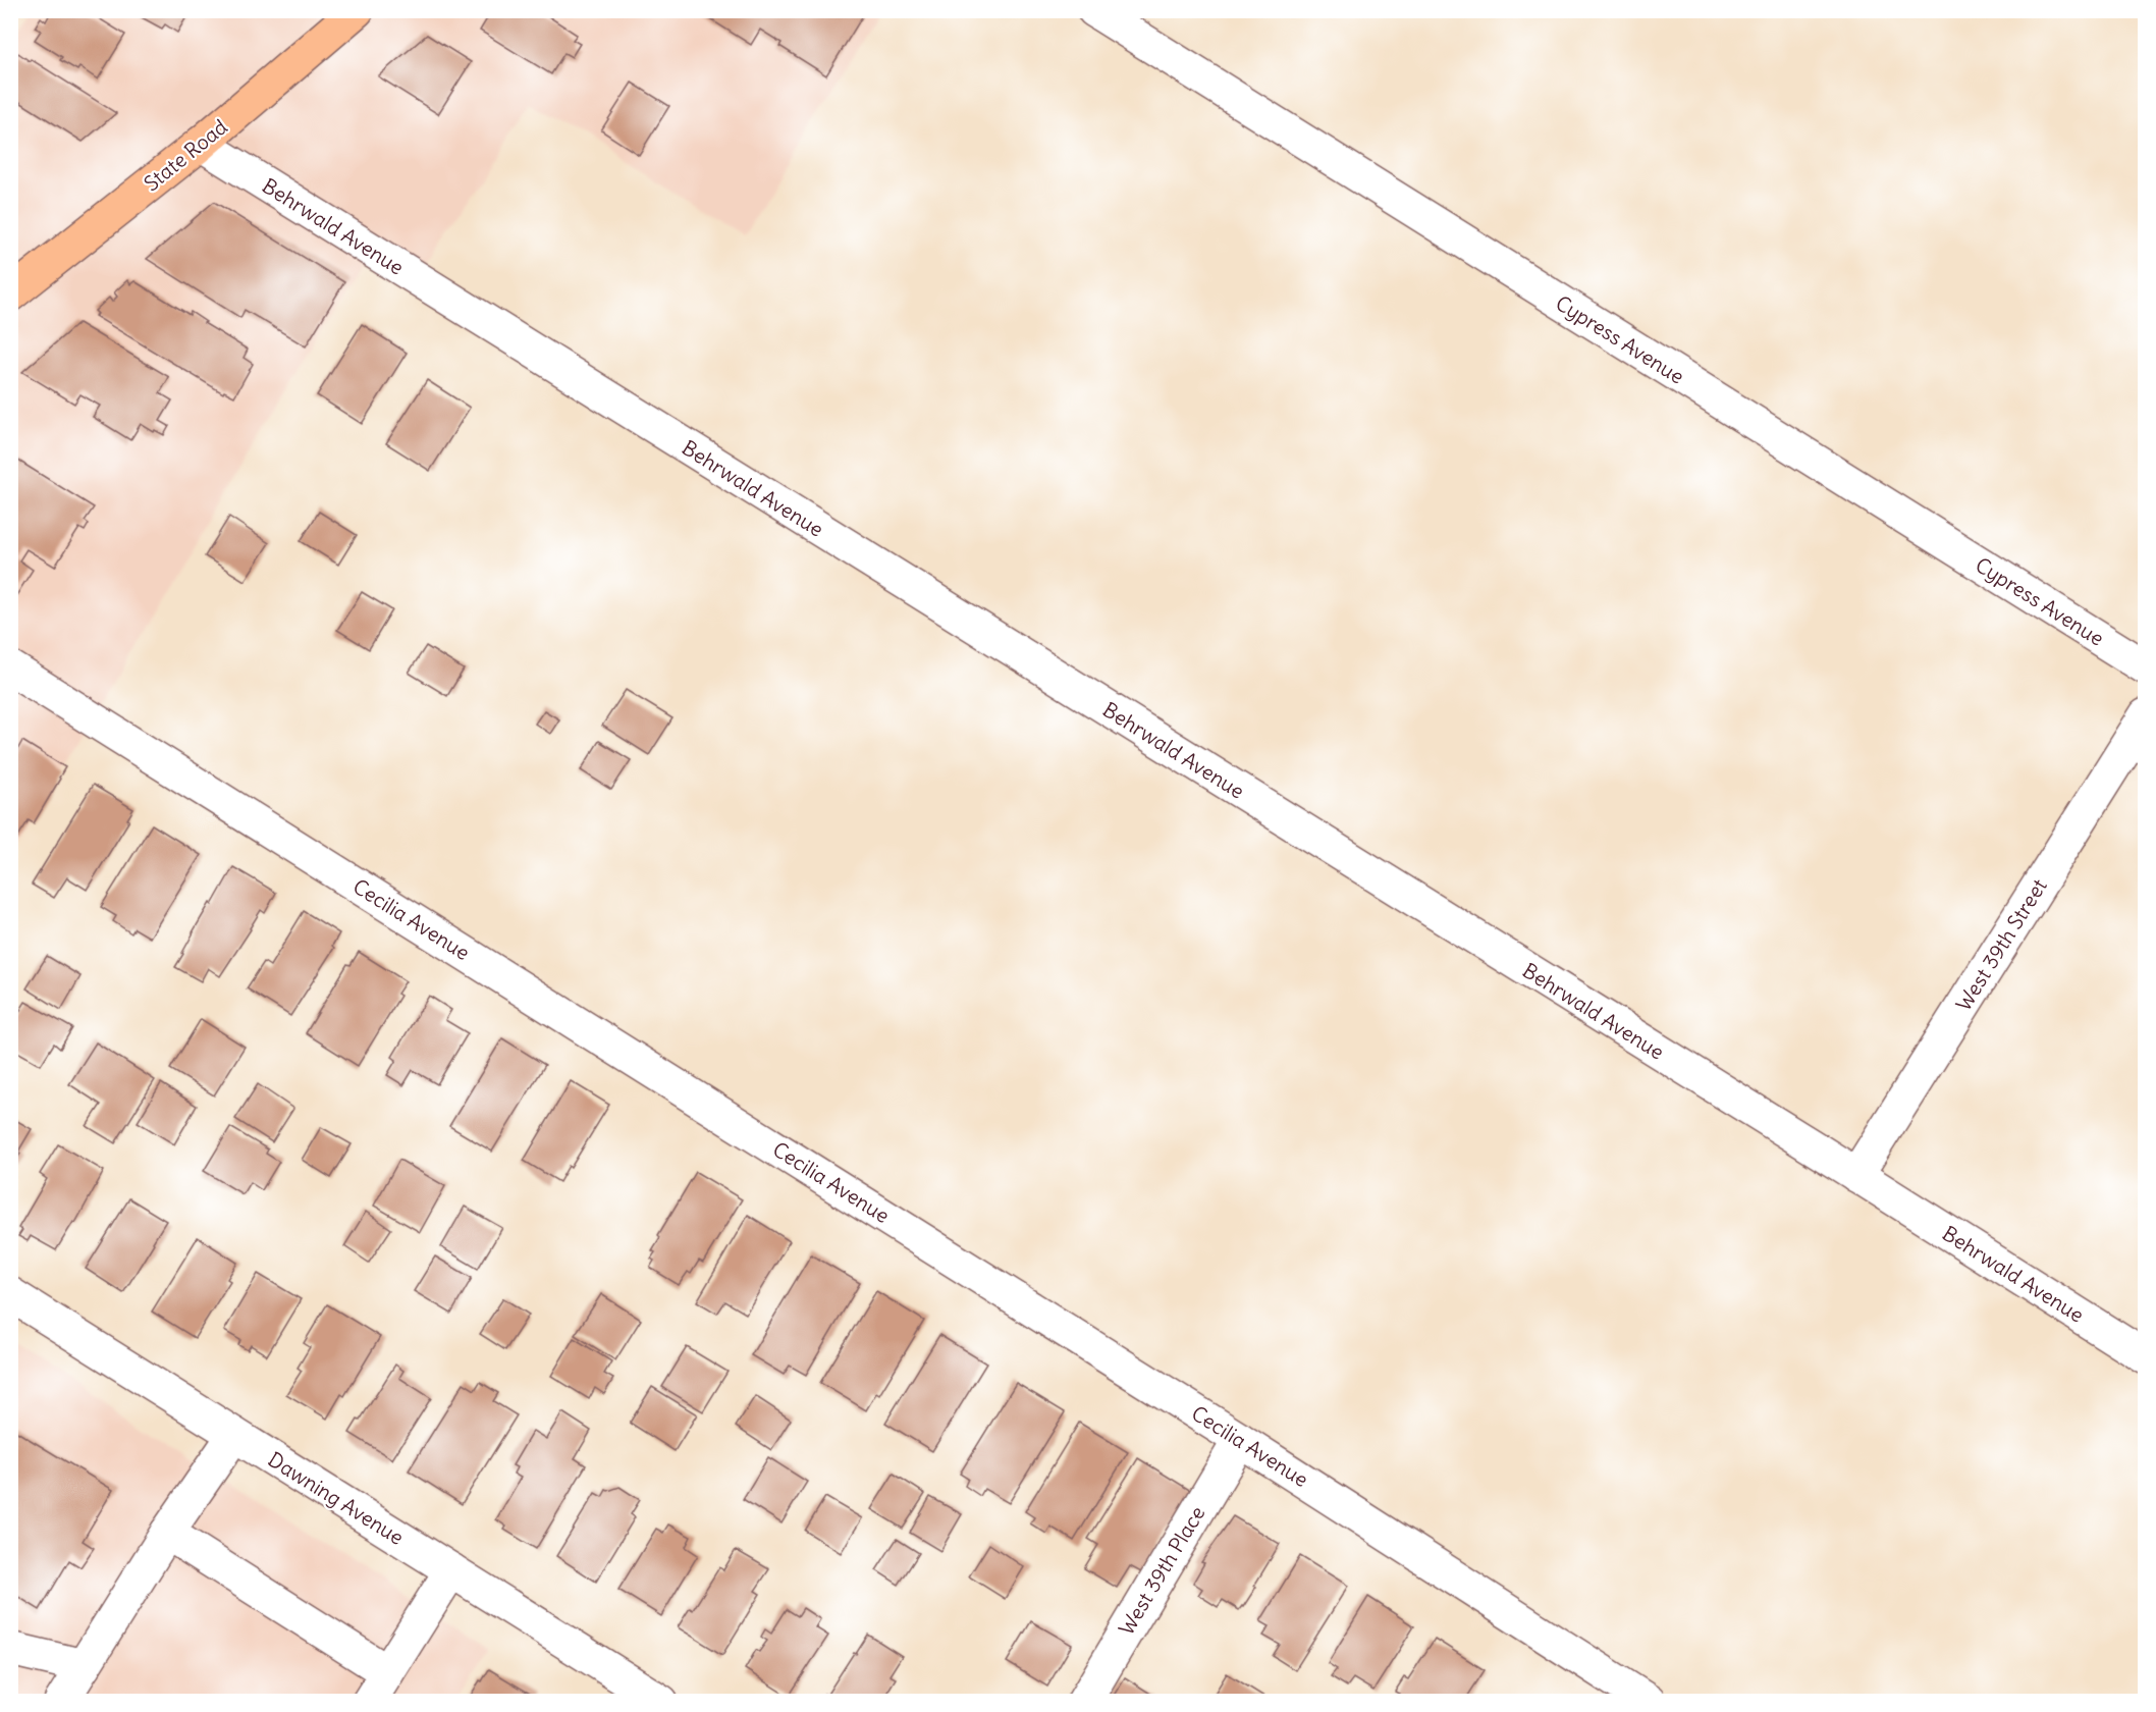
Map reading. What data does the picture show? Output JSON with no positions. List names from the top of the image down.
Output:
{
  "streets": {
    "main road": ["State Road"],
    "street": [
      "Behrwald Avenue",
      "Cypress Avenue",
      "Cecilia Avenue",
      "West 39th Street",
      "Dawning Avenue",
      "West 39th Place"
    ]
  },
  "crossings": [
    ["State Road", "Behrwald Avenue"],
    ["Behrwald Avenue", "West 39th Street"],
    ["Cecilia Avenue", "West 39th Place"]
  ]
}
